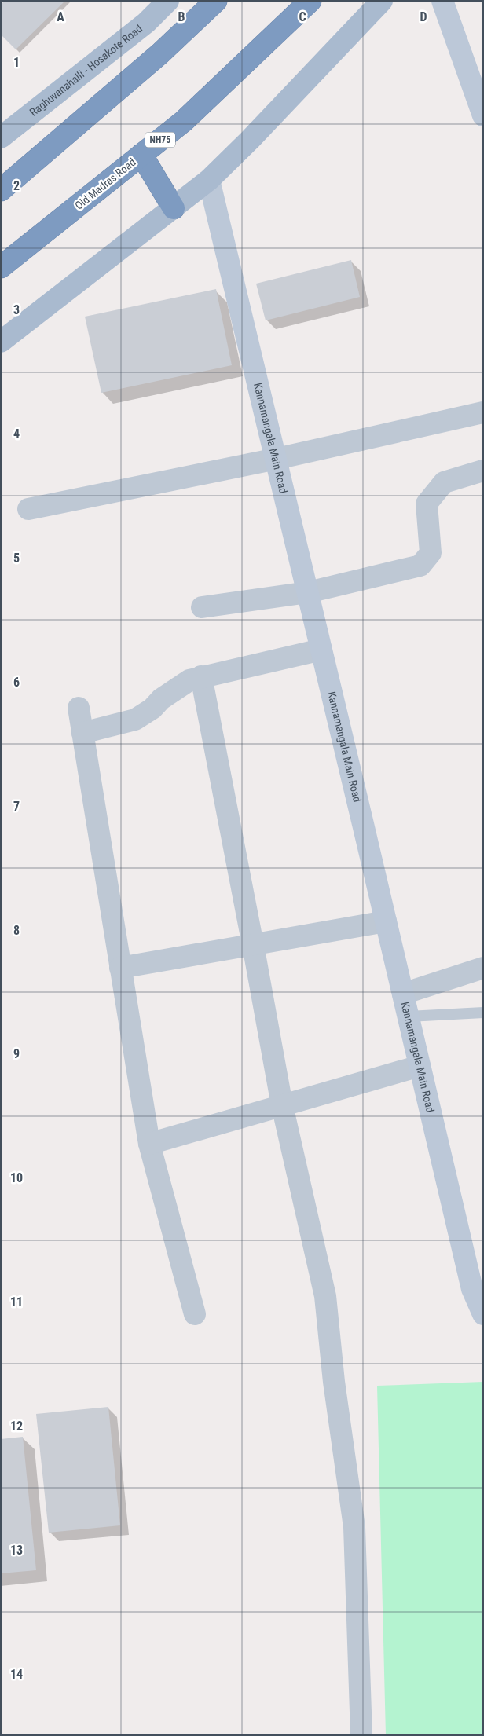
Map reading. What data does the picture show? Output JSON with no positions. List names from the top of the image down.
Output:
{
  "streets": {
    "highway": ["NH75", "Old Madras Road"],
    "main road": ["Raghuvanahalli - Hosakote Road", "Kannamangala Main Road"]
  },
  "grid": {
    "columns": [
      "A",
      "B",
      "C",
      "D"
    ],
    "rows": [
      "1",
      "2",
      "3",
      "4",
      "5",
      "6",
      "7",
      "8",
      "9",
      "10",
      "11",
      "12",
      "13",
      "14"
    ]
  }
}
